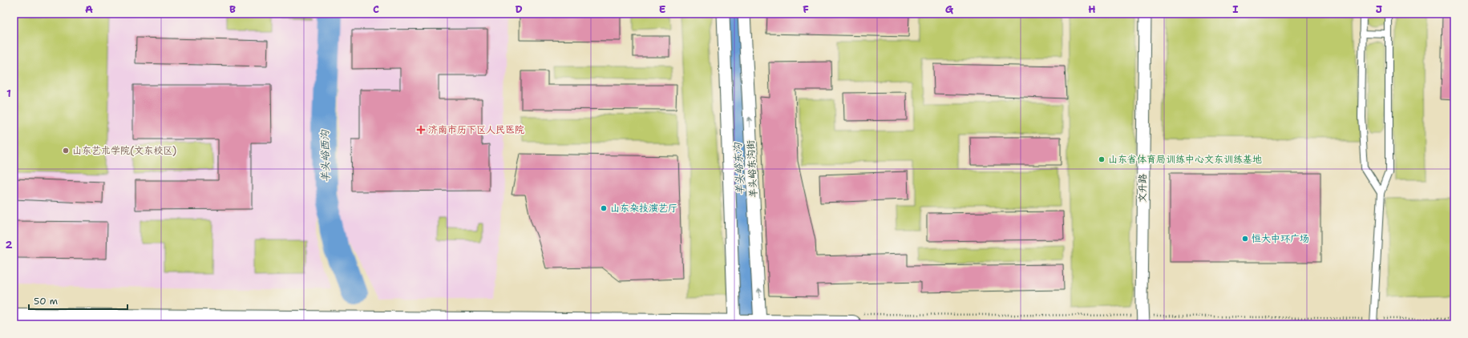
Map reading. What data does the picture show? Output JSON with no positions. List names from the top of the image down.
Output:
{
  "streets": {
    "street": ["羊头峪东沟街", "文升路"]
  },
  "water": ["羊头峪西沟", "羊头峪东沟"],
  "places": {
    "health": ["济南市历下区人民医院"],
    "other": [
      "山东艺术学院(文东校区)",
      "山东省体育局训练中心文东训练基地",
      "山东杂技演艺厅",
      "恒大中环广场"
    ]
  },
  "scale_bar": "50 m",
  "grid": {
    "columns": [
      "A",
      "B",
      "C",
      "D",
      "E",
      "F",
      "G",
      "H",
      "I",
      "J"
    ],
    "rows": ["1", "2"]
  }
}
